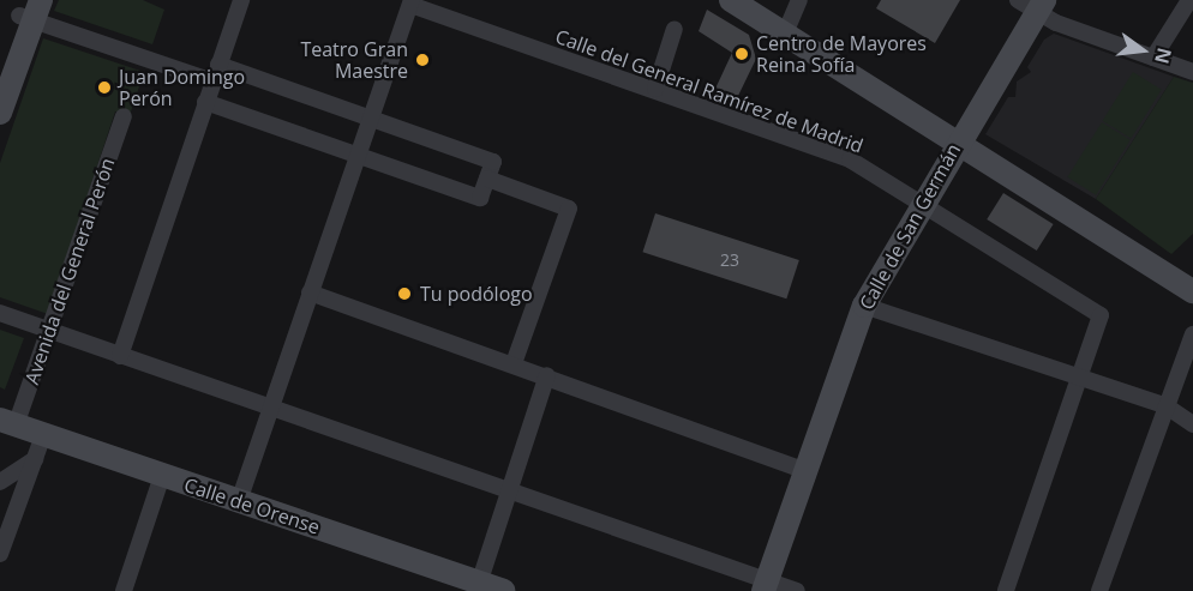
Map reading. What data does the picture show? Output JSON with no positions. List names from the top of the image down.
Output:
{
  "streets": {
    "street": [
      "Calle del General Ramírez de Madrid",
      "Calle de San Germán",
      "Avenida del General Perón",
      "Calle de Orense"
    ]
  },
  "crossings": [
    ["Calle del General Ramírez de Madrid", "Calle de San Germán"],
    ["Avenida del General Perón", "Calle de Orense"]
  ],
  "places": [
    "Centro de Mayores Reina Sofía",
    "Teatro Gran Maestre",
    "Juan Domingo Perón",
    "Tu podólogo"
  ],
  "house_numbers": ["23"],
  "north": "right"
}
